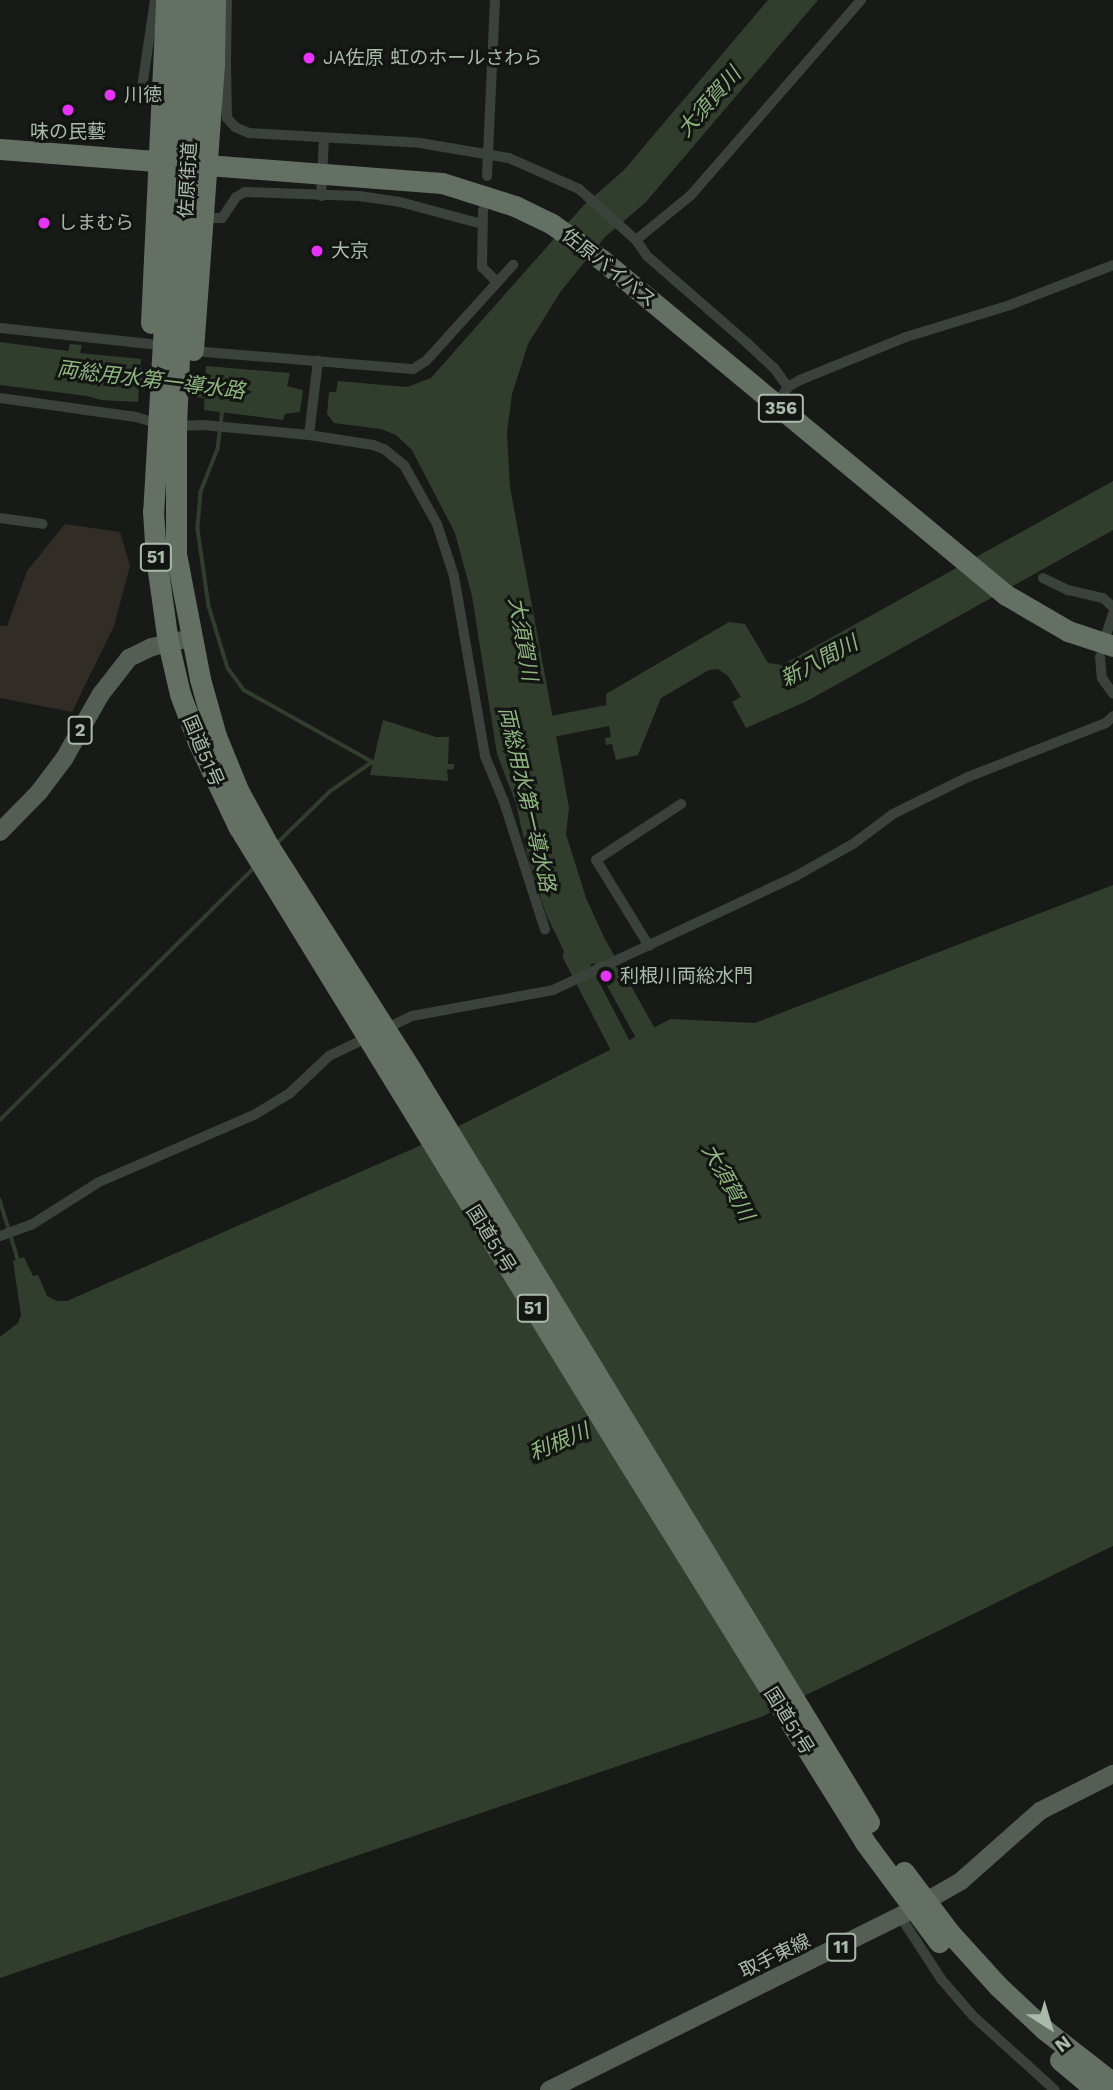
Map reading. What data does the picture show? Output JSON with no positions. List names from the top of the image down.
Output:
{
  "streets": {
    "highway": [
      "佐原街道",
      "佐原バイパス",
      "356",
      "51",
      "国道51号"
    ],
    "main road": ["2", "11", "取手東線"]
  },
  "crossings": [
    ["2", "国道51号"]
  ],
  "water": [
    "大須賀川",
    "両総用水第一導水路",
    "新八間川",
    "利根川"
  ],
  "places": [
    "JA佐原 虹のホールさわら",
    "川徳",
    "味の民藝",
    "しまむら",
    "大京",
    "利根川両総水門"
  ],
  "north": "bottom right"
}
